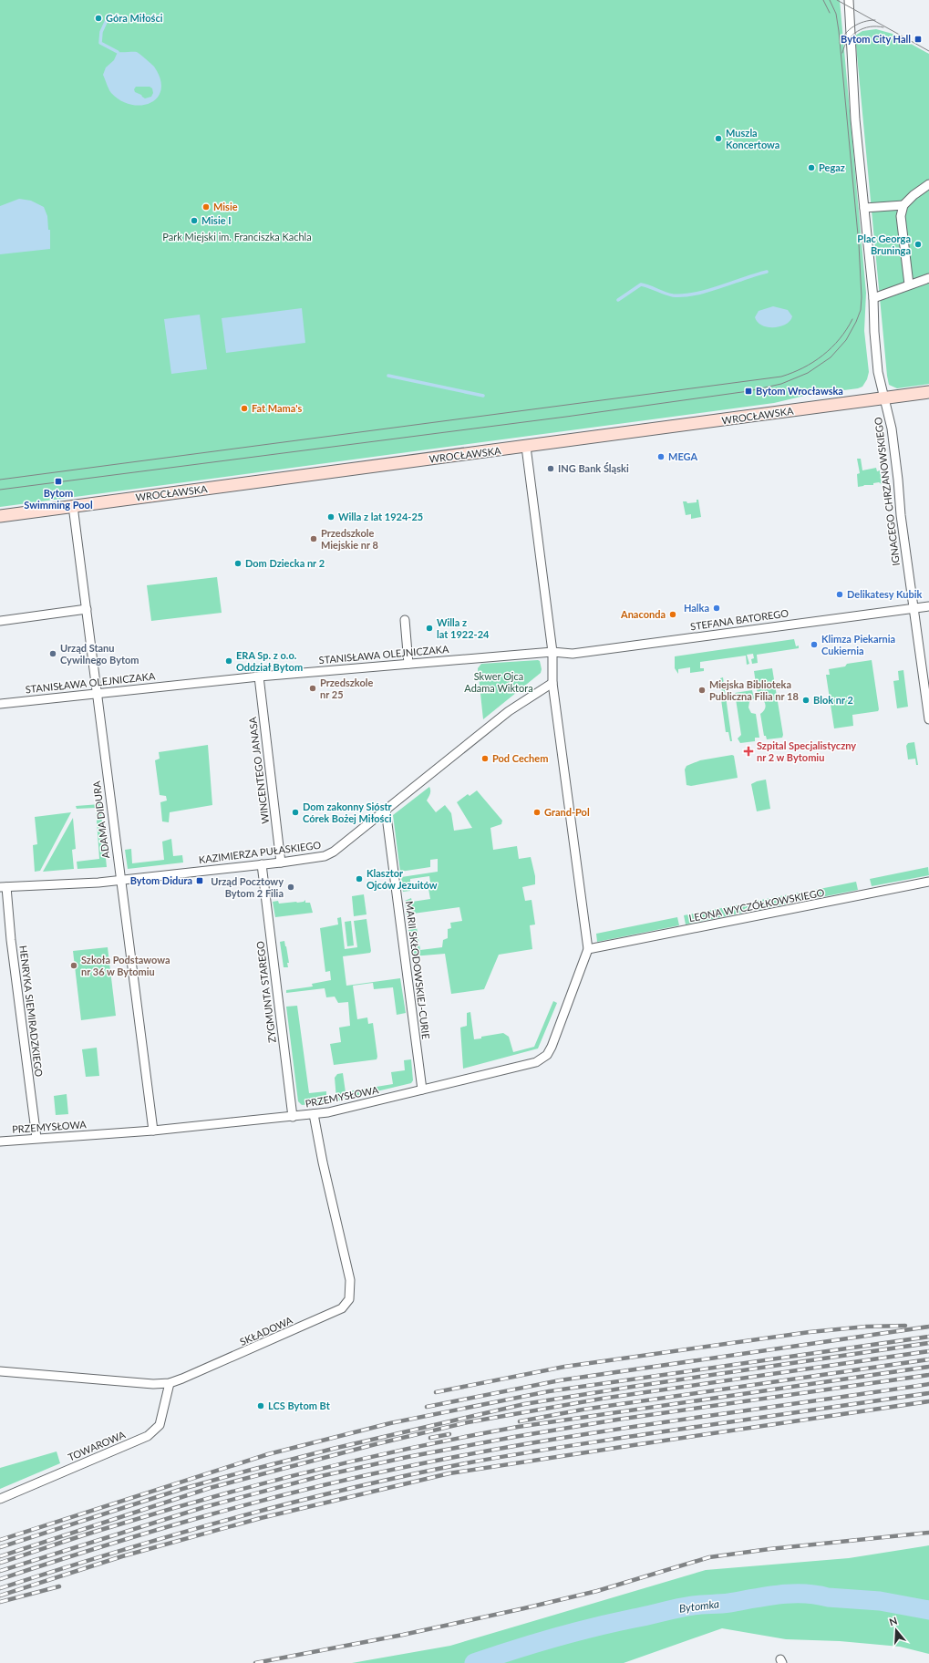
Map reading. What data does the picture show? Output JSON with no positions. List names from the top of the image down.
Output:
{
  "streets": {
    "main road": ["WROCŁAWSKA"],
    "street": [
      "IGNACEGO CHRZANOWSKIEGO",
      "STEFANA BATOREGO",
      "STANISŁAWA OLEJNICZAKA",
      "WINCENTEGO JANASA",
      "ADAMA DIDURA",
      "KAZIMIERZA PUŁASKIEGO",
      "LEONA WYCZÓŁKOWSKIEGO",
      "MARII SKŁODOWSKIEJ-CURIE",
      "ZYGMUNTA STAREGO",
      "HENRYKA SIEMIRADZKIEGO",
      "PRZEMYSŁOWA",
      "SKŁADOWA",
      "TOWAROWA"
    ]
  },
  "crossings": [
    ["WROCŁAWSKA", "IGNACEGO CHRZANOWSKIEGO"],
    ["WROCŁAWSKA", "ADAMA DIDURA"],
    ["IGNACEGO CHRZANOWSKIEGO", "STEFANA BATOREGO"],
    ["STEFANA BATOREGO", "STANISŁAWA OLEJNICZAKA"],
    ["STANISŁAWA OLEJNICZAKA", "WINCENTEGO JANASA"],
    ["STANISŁAWA OLEJNICZAKA", "ADAMA DIDURA"],
    ["WINCENTEGO JANASA", "KAZIMIERZA PUŁASKIEGO"],
    ["ADAMA DIDURA", "KAZIMIERZA PUŁASKIEGO"],
    ["ADAMA DIDURA", "PRZEMYSŁOWA"],
    ["KAZIMIERZA PUŁASKIEGO", "MARII SKŁODOWSKIEJ-CURIE"],
    ["KAZIMIERZA PUŁASKIEGO", "ZYGMUNTA STAREGO"],
    ["KAZIMIERZA PUŁASKIEGO", "HENRYKA SIEMIRADZKIEGO"],
    ["LEONA WYCZÓŁKOWSKIEGO", "PRZEMYSŁOWA"],
    ["MARII SKŁODOWSKIEJ-CURIE", "PRZEMYSŁOWA"],
    ["ZYGMUNTA STAREGO", "PRZEMYSŁOWA"],
    ["HENRYKA SIEMIRADZKIEGO", "PRZEMYSŁOWA"],
    ["PRZEMYSŁOWA", "SKŁADOWA"],
    ["SKŁADOWA", "TOWAROWA"]
  ],
  "water": ["Bytomka"],
  "parks": ["Park Miejski im. Franciszka Kachla", "Skwer Ojca Adama Wiktora"],
  "places": {
    "other": [
      "Góra Miłości",
      "Muszla Koncertowa",
      "Pegaz",
      "Misie",
      "Misie I",
      "Plac Georga Bruninga",
      "Fat Mama's",
      "MEGA",
      "ING Bank Śląski",
      "Willa z lat 1924-25",
      "Przedszkole Miejskie nr 8",
      "Dom Dziecka nr 2",
      "Delikatesy Kubik",
      "Halka",
      "Anaconda",
      "Willa z lat 1922-24",
      "Klimza Piekarnia Cukiernia",
      "Urząd Stanu Cywilnego Bytom",
      "ERA Sp. z o.o. Oddział Bytom",
      "Przedszkole nr 25",
      "Miejska Biblioteka Publiczna Filia nr 18",
      "Blok nr 2",
      "Pod Cechem",
      "Dom zakonny Sióstr Córek Bożej Miłości",
      "Grand-Pol",
      "Klasztor Ojców Jezuitów",
      "Urząd Pocztowy Bytom 2 Filia",
      "Szkoła Podstawowa nr 36 w Bytomiu",
      "LCS Bytom Bt"
    ],
    "transit": [
      "Bytom City Hall",
      "Bytom Wrocławska",
      "Bytom Swimming Pool",
      "Bytom Didura"
    ],
    "health": ["Szpital Specjalistyczny nr 2 w Bytomiu"]
  },
  "north": "top"
}
